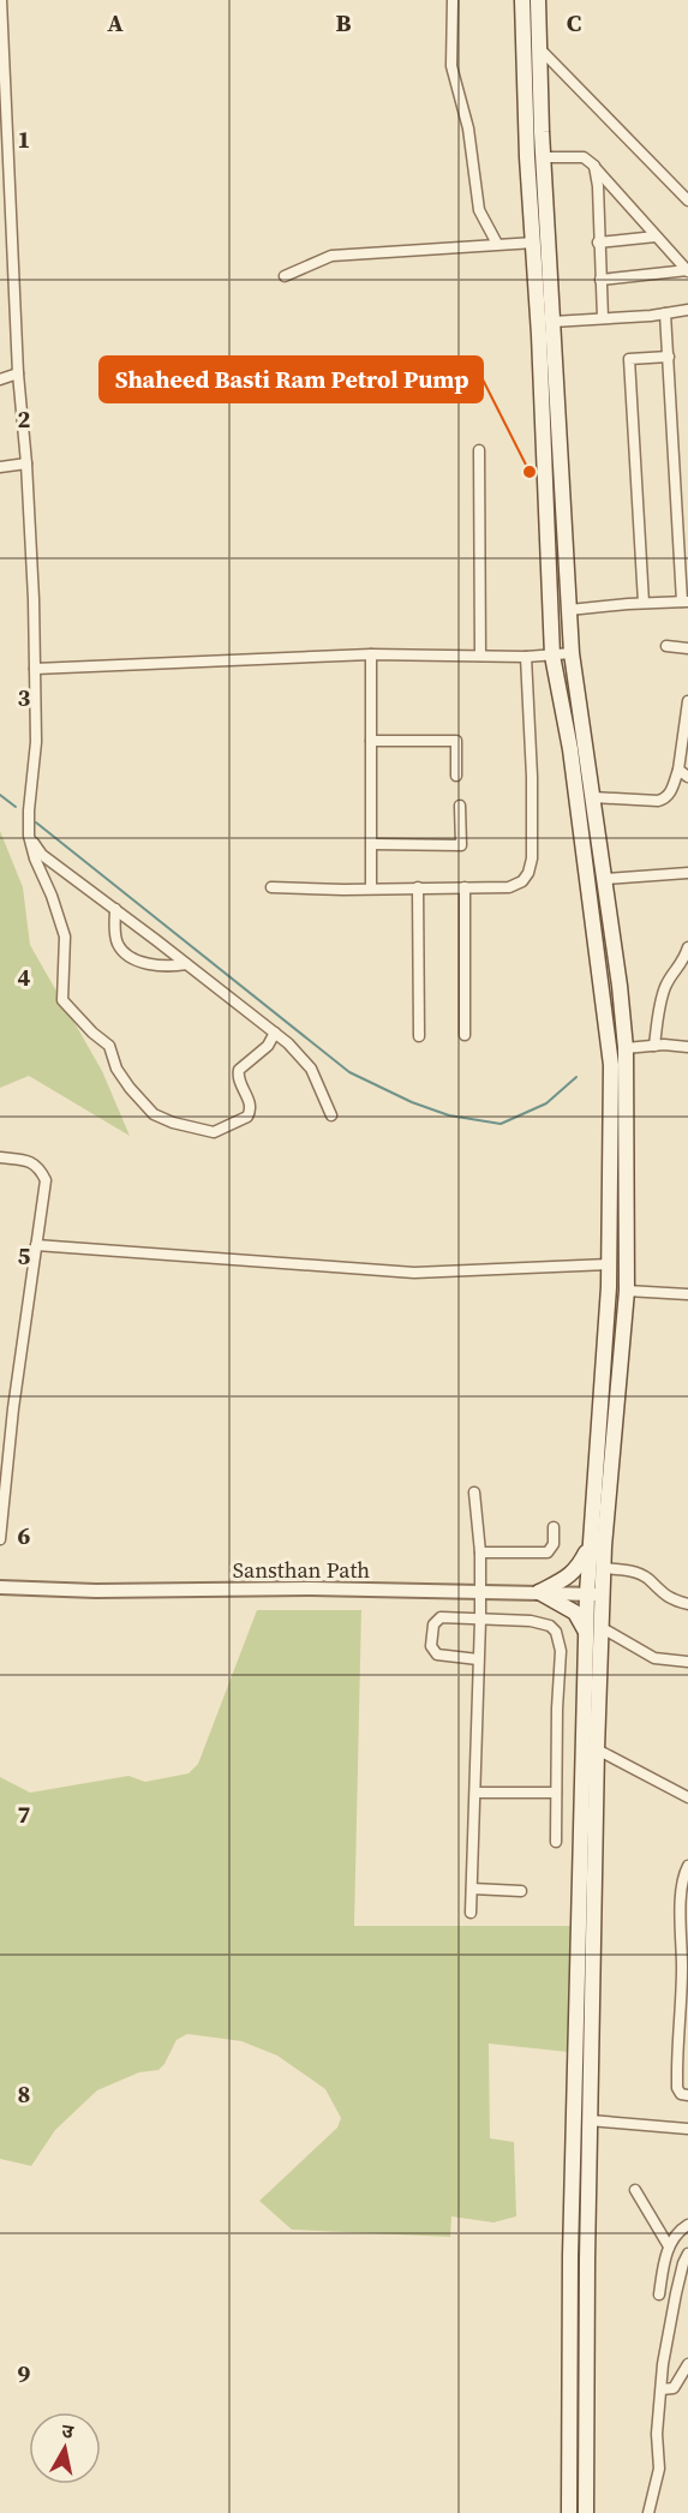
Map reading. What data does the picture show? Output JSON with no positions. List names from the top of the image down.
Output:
{
  "streets": {
    "street": ["Sansthan Path"]
  },
  "places": ["Shaheed Basti Ram Petrol Pump"],
  "north": "top",
  "grid": {
    "columns": ["A", "B", "C"],
    "rows": [
      "1",
      "2",
      "3",
      "4",
      "5",
      "6",
      "7",
      "8",
      "9"
    ]
  }
}
